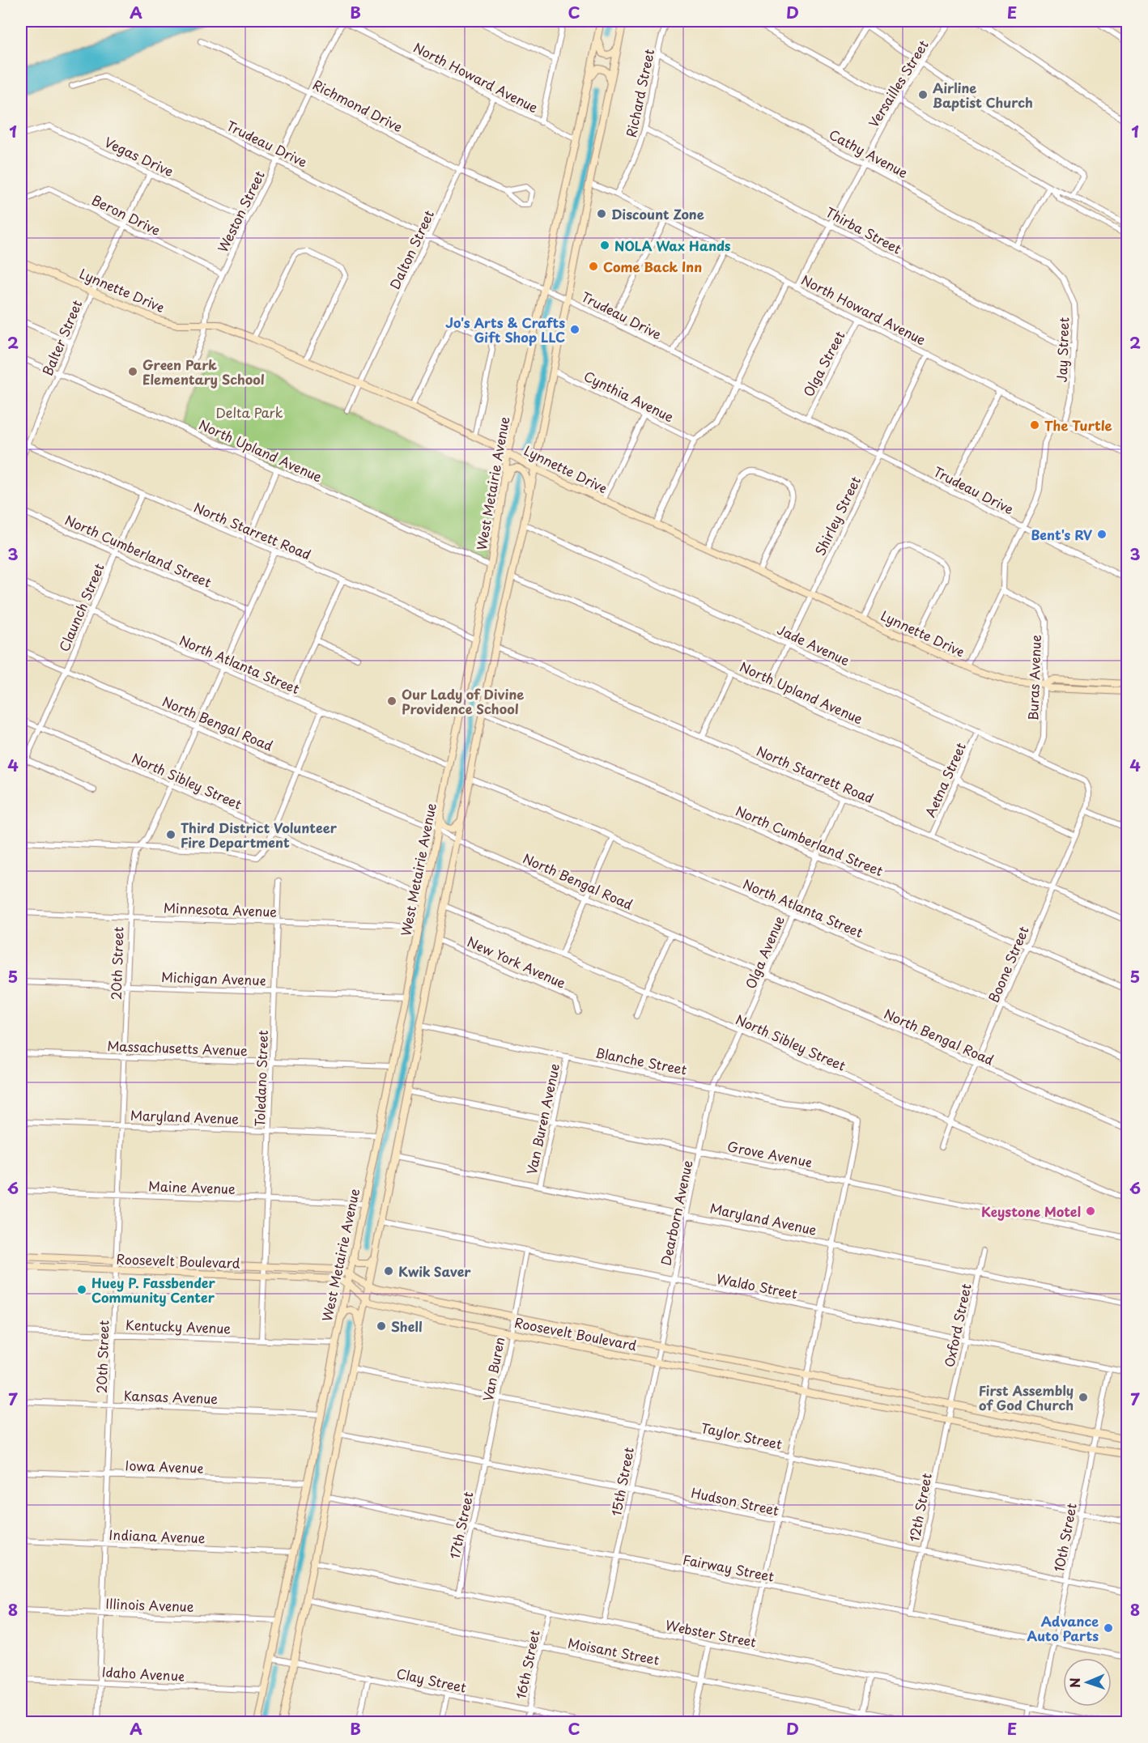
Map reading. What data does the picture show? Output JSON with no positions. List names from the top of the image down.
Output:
{
  "streets": {
    "main road": ["Lynnette Drive", "West Metairie Avenue", "Roosevelt Boulevard"],
    "street": [
      "North Howard Avenue",
      "Versailles Street",
      "Richard Street",
      "Richmond Drive",
      "Trudeau Drive",
      "Cathy Avenue",
      "Vegas Drive",
      "Weston Street",
      "Beron Drive",
      "Thirba Street",
      "Dalton Street",
      "Balter Street",
      "Jay Street",
      "Olga Street",
      "Cynthia Avenue",
      "North Upland Avenue",
      "Shirley Street",
      "North Starrett Road",
      "North Cumberland Street",
      "Claunch Street",
      "Jade Avenue",
      "North Atlanta Street",
      "Buras Avenue",
      "North Bengal Road",
      "Aetna Street",
      "North Sibley Street",
      "Minnesota Avenue",
      "Olga Avenue",
      "New York Avenue",
      "20th Street",
      "Boone Street",
      "Michigan Avenue",
      "Massachusetts Avenue",
      "Blanche Street",
      "Toledano Street",
      "Maryland Avenue",
      "Van Buren Avenue",
      "Grove Avenue",
      "Maine Avenue",
      "Dearborn Avenue",
      "Waldo Street",
      "Oxford Street",
      "Kentucky Avenue",
      "Van Buren",
      "Kansas Avenue",
      "Taylor Street",
      "Iowa Avenue",
      "15th Street",
      "Hudson Street",
      "12th Street",
      "17th Street",
      "Indiana Avenue",
      "10th Street",
      "Fairway Street",
      "Illinois Avenue",
      "Webster Street",
      "Moisant Street",
      "16th Street",
      "Idaho Avenue",
      "Clay Street"
    ]
  },
  "crossings": [
    ["North Howard Avenue", "Versailles Street"],
    ["North Howard Avenue", "Richard Street"],
    ["North Howard Avenue", "Weston Street"],
    ["North Howard Avenue", "Dalton Street"],
    ["North Howard Avenue", "Jay Street"],
    ["North Howard Avenue", "Olga Street"],
    ["North Howard Avenue", "West Metairie Avenue"],
    ["North Howard Avenue", "Shirley Street"],
    ["Versailles Street", "Cathy Avenue"],
    ["Versailles Street", "Thirba Street"],
    ["Richard Street", "Cathy Avenue"],
    ["Richard Street", "Thirba Street"],
    ["Richmond Drive", "Weston Street"],
    ["Richmond Drive", "Dalton Street"],
    ["Trudeau Drive", "Weston Street"],
    ["Trudeau Drive", "Dalton Street"],
    ["Trudeau Drive", "Olga Street"],
    ["Trudeau Drive", "West Metairie Avenue"],
    ["Trudeau Drive", "Shirley Street"],
    ["Cathy Avenue", "Jay Street"],
    ["Vegas Drive", "Weston Street"],
    ["Vegas Drive", "Balter Street"],
    ["Weston Street", "Beron Drive"],
    ["Weston Street", "Lynnette Drive"],
    ["Beron Drive", "Balter Street"],
    ["Thirba Street", "Jay Street"],
    ["Dalton Street", "Lynnette Drive"],
    ["Lynnette Drive", "Balter Street"],
    ["Lynnette Drive", "West Metairie Avenue"],
    ["Lynnette Drive", "Shirley Street"],
    ["Lynnette Drive", "Buras Avenue"],
    ["Balter Street", "North Upland Avenue"],
    ["Balter Street", "North Starrett Road"],
    ["North Upland Avenue", "West Metairie Avenue"],
    ["North Upland Avenue", "Shirley Street"],
    ["North Upland Avenue", "Aetna Street"],
    ["North Upland Avenue", "Boone Street"],
    ["West Metairie Avenue", "North Starrett Road"],
    ["West Metairie Avenue", "North Atlanta Street"],
    ["West Metairie Avenue", "North Bengal Road"],
    ["West Metairie Avenue", "North Sibley Street"],
    ["West Metairie Avenue", "Minnesota Avenue"],
    ["West Metairie Avenue", "Michigan Avenue"],
    ["West Metairie Avenue", "Massachusetts Avenue"],
    ["West Metairie Avenue", "Maryland Avenue"],
    ["West Metairie Avenue", "Maine Avenue"],
    ["West Metairie Avenue", "Roosevelt Boulevard"],
    ["West Metairie Avenue", "Kentucky Avenue"],
    ["West Metairie Avenue", "Kansas Avenue"],
    ["West Metairie Avenue", "Iowa Avenue"],
    ["West Metairie Avenue", "Indiana Avenue"],
    ["West Metairie Avenue", "Illinois Avenue"],
    ["West Metairie Avenue", "Idaho Avenue"],
    ["West Metairie Avenue", "Clay Street"],
    ["Shirley Street", "Jade Avenue"],
    ["North Starrett Road", "Claunch Street"],
    ["North Starrett Road", "Aetna Street"],
    ["North Starrett Road", "Olga Avenue"],
    ["North Starrett Road", "20th Street"],
    ["North Starrett Road", "Boone Street"],
    ["North Cumberland Street", "Claunch Street"],
    ["North Cumberland Street", "Olga Avenue"],
    ["North Cumberland Street", "20th Street"],
    ["North Cumberland Street", "Boone Street"],
    ["Claunch Street", "North Atlanta Street"],
    ["Claunch Street", "North Bengal Road"],
    ["Claunch Street", "North Sibley Street"],
    ["Jade Avenue", "Buras Avenue"],
    ["Jade Avenue", "Aetna Street"],
    ["Jade Avenue", "Boone Street"],
    ["North Atlanta Street", "Olga Avenue"],
    ["North Atlanta Street", "20th Street"],
    ["North Atlanta Street", "Boone Street"],
    ["North Bengal Road", "Olga Avenue"],
    ["North Bengal Road", "20th Street"],
    ["North Bengal Road", "Boone Street"],
    ["North Sibley Street", "Olga Avenue"],
    ["North Sibley Street", "20th Street"],
    ["North Sibley Street", "Boone Street"],
    ["Minnesota Avenue", "20th Street"],
    ["Minnesota Avenue", "Toledano Street"],
    ["Olga Avenue", "Blanche Street"],
    ["Olga Avenue", "Dearborn Avenue"],
    ["20th Street", "Michigan Avenue"],
    ["20th Street", "Massachusetts Avenue"],
    ["20th Street", "Maryland Avenue"],
    ["20th Street", "Maine Avenue"],
    ["20th Street", "Roosevelt Boulevard"],
    ["20th Street", "Kentucky Avenue"],
    ["20th Street", "Kansas Avenue"],
    ["20th Street", "Iowa Avenue"],
    ["20th Street", "Indiana Avenue"],
    ["20th Street", "Illinois Avenue"],
    ["20th Street", "Idaho Avenue"],
    ["Michigan Avenue", "Toledano Street"],
    ["Massachusetts Avenue", "Toledano Street"],
    ["Blanche Street", "Van Buren Avenue"],
    ["Blanche Street", "Grove Avenue"],
    ["Blanche Street", "Dearborn Avenue"],
    ["Toledano Street", "Maryland Avenue"],
    ["Toledano Street", "Maine Avenue"],
    ["Toledano Street", "Roosevelt Boulevard"],
    ["Toledano Street", "Kentucky Avenue"],
    ["Maryland Avenue", "Van Buren Avenue"],
    ["Maryland Avenue", "Dearborn Avenue"],
    ["Maryland Avenue", "Oxford Street"],
    ["Van Buren Avenue", "Grove Avenue"],
    ["Grove Avenue", "Dearborn Avenue"],
    ["Dearborn Avenue", "Roosevelt Boulevard"],
    ["Dearborn Avenue", "Waldo Street"],
    ["Dearborn Avenue", "15th Street"],
    ["Roosevelt Boulevard", "Oxford Street"],
    ["Roosevelt Boulevard", "Van Buren"],
    ["Roosevelt Boulevard", "15th Street"],
    ["Roosevelt Boulevard", "12th Street"],
    ["Roosevelt Boulevard", "10th Street"],
    ["Waldo Street", "Oxford Street"],
    ["Waldo Street", "Van Buren"],
    ["Waldo Street", "10th Street"],
    ["Oxford Street", "12th Street"],
    ["Van Buren", "Taylor Street"],
    ["Van Buren", "Hudson Street"],
    ["Van Buren", "17th Street"],
    ["Taylor Street", "15th Street"],
    ["Taylor Street", "12th Street"],
    ["Taylor Street", "10th Street"],
    ["15th Street", "Hudson Street"],
    ["15th Street", "Fairway Street"],
    ["15th Street", "Webster Street"],
    ["Hudson Street", "12th Street"],
    ["Hudson Street", "17th Street"],
    ["Hudson Street", "10th Street"],
    ["12th Street", "Fairway Street"],
    ["17th Street", "Fairway Street"],
    ["17th Street", "Webster Street"],
    ["10th Street", "Fairway Street"],
    ["10th Street", "Webster Street"],
    ["Webster Street", "16th Street"],
    ["Moisant Street", "16th Street"],
    ["16th Street", "Clay Street"]
  ],
  "parks": ["Delta Park"],
  "places": [
    "Airline Baptist Church",
    "Discount Zone",
    "NOLA Wax Hands",
    "Come Back Inn",
    "Jo's Arts & Crafts Gift Shop LLC",
    "Green Park Elementary School",
    "The Turtle",
    "Bent's RV",
    "Our Lady of Divine Providence School",
    "Third District Volunteer Fire Department",
    "Keystone Motel",
    "Kwik Saver",
    "Huey P. Fassbender Community Center",
    "Shell",
    "First Assembly of God Church",
    "Advance Auto Parts"
  ],
  "north": "left",
  "grid": {
    "columns": [
      "A",
      "B",
      "C",
      "D",
      "E"
    ],
    "rows": [
      "1",
      "2",
      "3",
      "4",
      "5",
      "6",
      "7",
      "8"
    ]
  }
}
